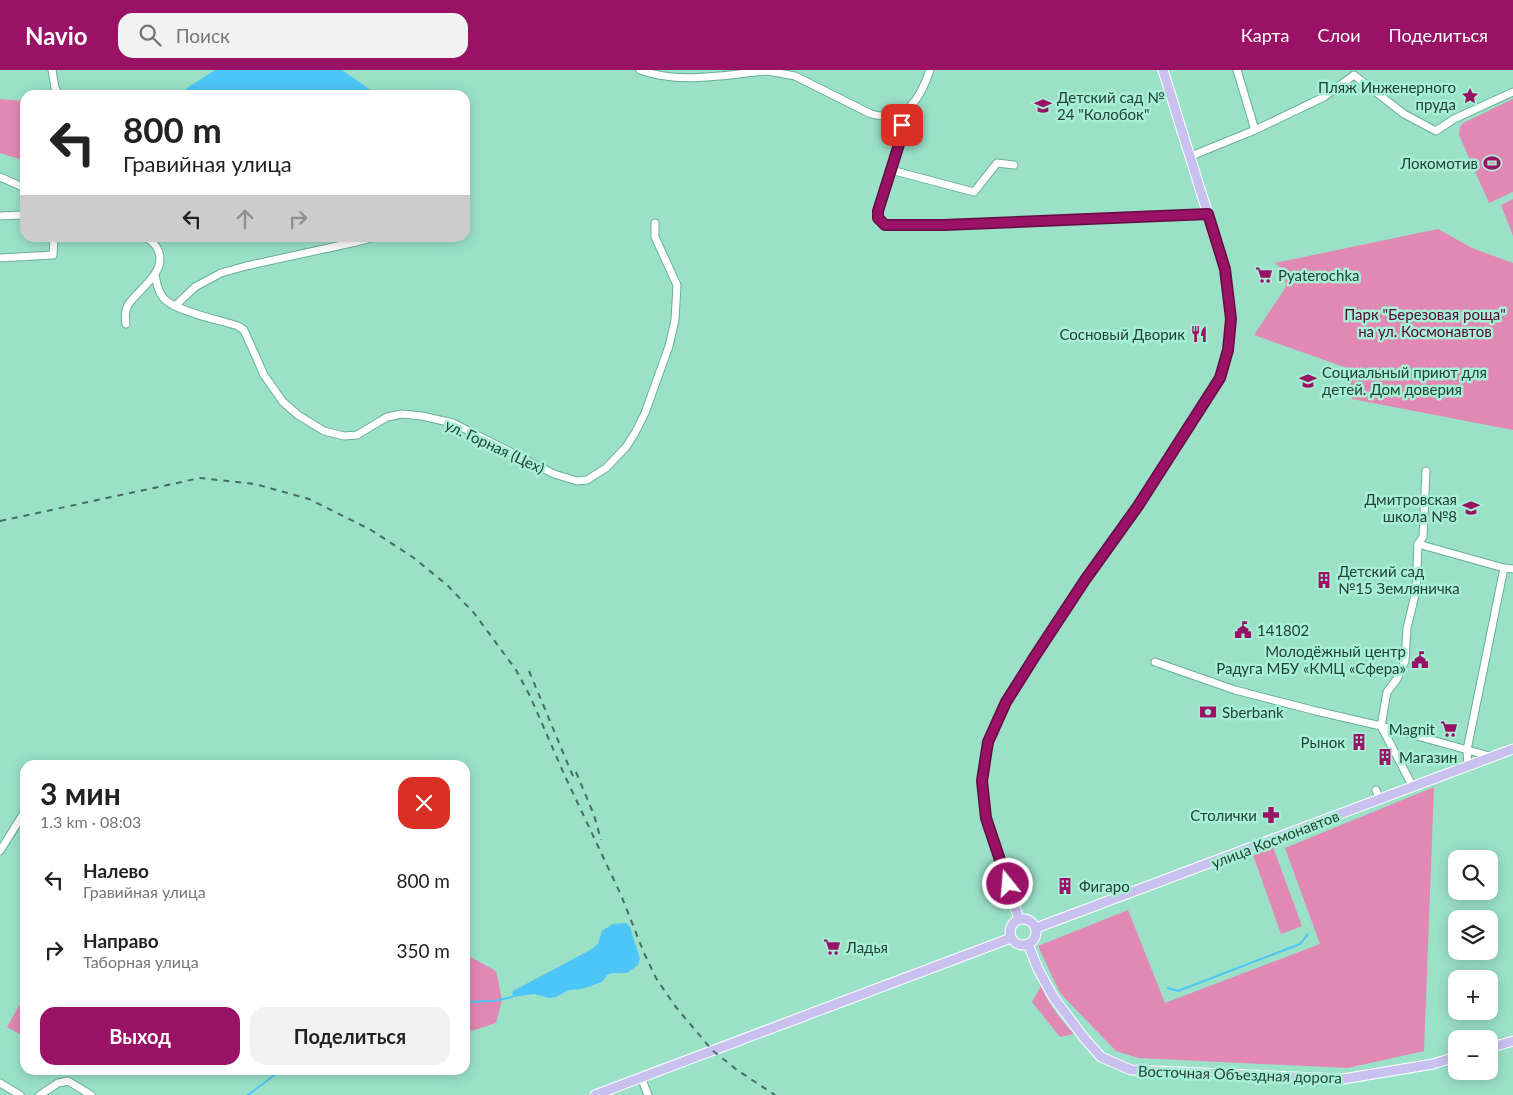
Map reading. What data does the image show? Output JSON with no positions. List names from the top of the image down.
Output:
{
  "streets": {
    "main road": ["улица Космонавтов", "Восточная Объездная дорога"],
    "street": ["ул. Горная (Цех)"]
  },
  "crossings": [
    ["улица Космонавтов", "Восточная Объездная дорога"]
  ],
  "parks": ["Парк \"Березовая роща\" на ул. Космонавтов"],
  "places": {
    "place": ["Пляж Инженерного пруда"],
    "school or university": ["Детский сад № 24 \"Колобок\"", "Социальный приют для детей. Дом доверия", "Дмитровская школа №8"],
    "sports": ["Локомотив"],
    "supermarket": ["Pyaterochka", "Magnit", "Ладья"],
    "restaurant": ["Сосновый Дворик"],
    "building": [
      "Детский сад №15 Земляничка",
      "Рынок",
      "Магазин",
      "Фигаро"
    ],
    "public building": ["141802", "Молодёжный центр Радуга МБУ «КМЦ «Сфера»"],
    "bank": ["Sberbank"],
    "pharmacy": ["Столички"]
  },
  "page": {
    "header": "Navio",
    "search": "Поиск",
    "nav": ["Карта", "Слои", "Поделиться"],
    "turn": ["800 m", "Гравийная улица"],
    "heading": ["3 мин", "1.3 km · 08:03"],
    "list": [
      {
        "name": "Налево",
        "note": "Гравийная улица",
        "value": "800 m"
      },
      {
        "name": "Направо",
        "note": "Таборная улица",
        "value": "350 m"
      }
    ],
    "map_buttons": ["+", "−"],
    "buttons": ["Выход", "Поделиться"]
  }
}
